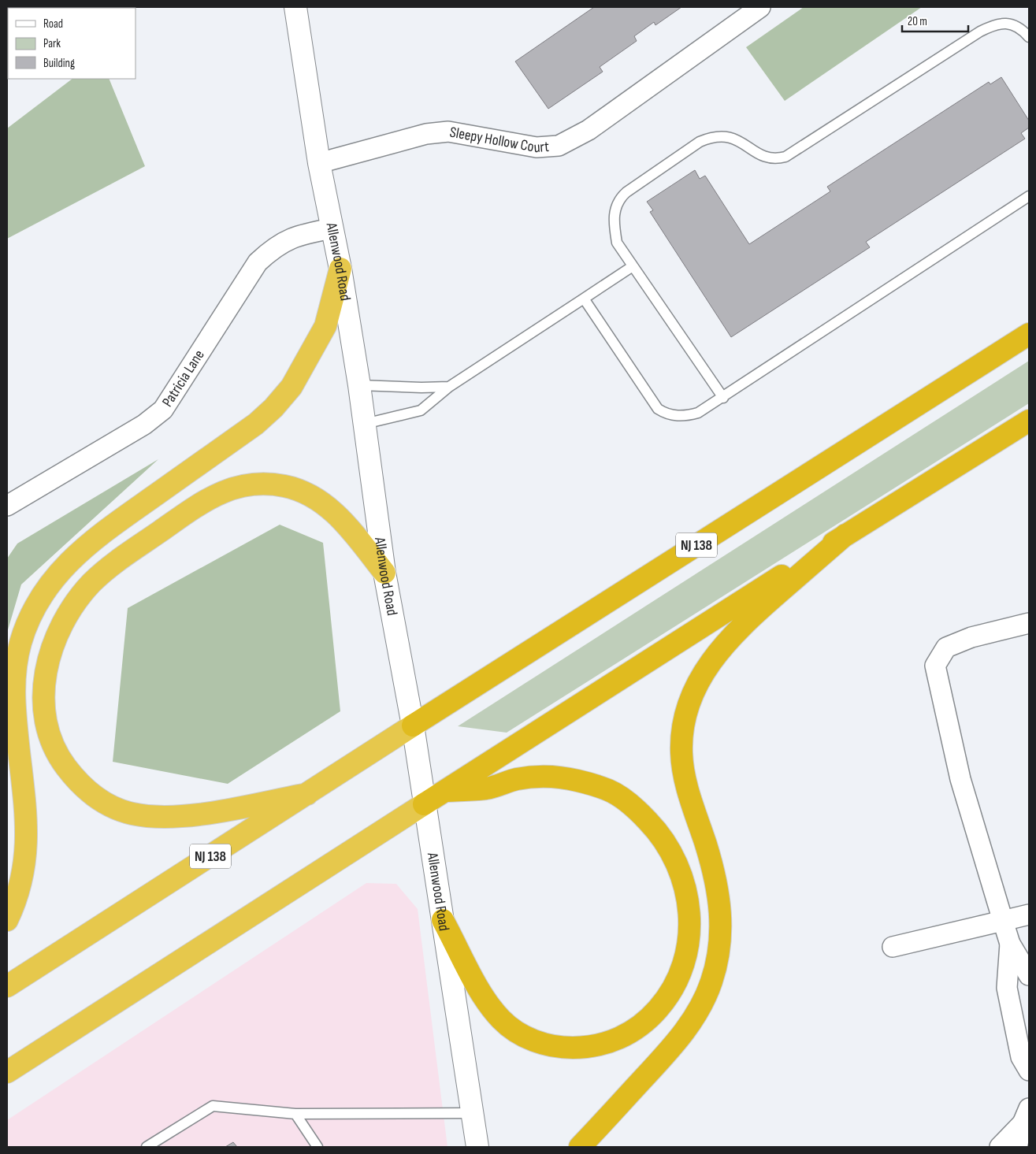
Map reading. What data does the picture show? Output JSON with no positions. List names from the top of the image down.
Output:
{
  "streets": {
    "highway": ["NJ 138"],
    "street": ["Sleepy Hollow Court", "Allenwood Road", "Patricia Lane"]
  },
  "crossings": [
    ["Sleepy Hollow Court", "Allenwood Road"],
    ["Allenwood Road", "Patricia Lane"],
    ["Allenwood Road", "NJ 138"]
  ],
  "legend": ["Road", "Park", "Building"],
  "scale_bar": "20 m"
}
